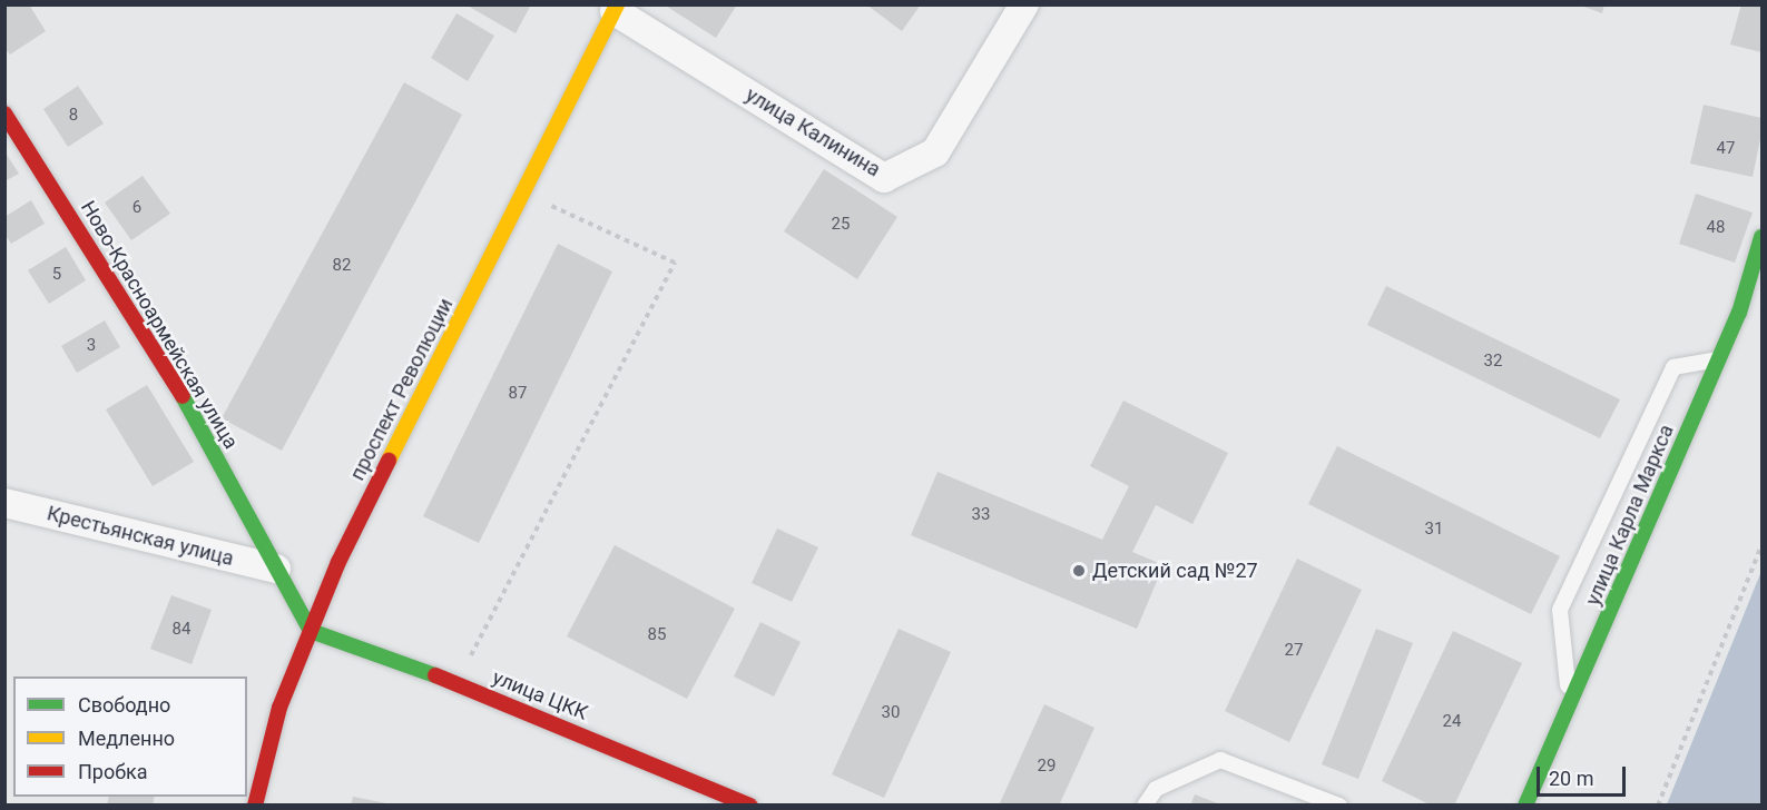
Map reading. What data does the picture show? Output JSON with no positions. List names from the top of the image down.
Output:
{
  "streets": {
    "street": [
      "улица Калинина",
      "Ново-Красноармейская улица",
      "проспект Революции",
      "улица Карла Маркса",
      "Крестьянская улица",
      "улица ЦКК"
    ]
  },
  "crossings": [
    ["улица Калинина", "проспект Революции"],
    ["Ново-Красноармейская улица", "проспект Революции"],
    ["Ново-Красноармейская улица", "Крестьянская улица"],
    ["Ново-Красноармейская улица", "улица ЦКК"],
    ["проспект Революции", "улица ЦКК"]
  ],
  "places": ["Детский сад №27"],
  "house_numbers": [
    "8",
    "47",
    "6",
    "25",
    "48",
    "82",
    "5",
    "3",
    "32",
    "87",
    "33",
    "31",
    "84",
    "85",
    "27",
    "30",
    "24",
    "29"
  ],
  "legend": ["Свободно", "Медленно", "Пробка"],
  "scale_bar": "20 m"
}
